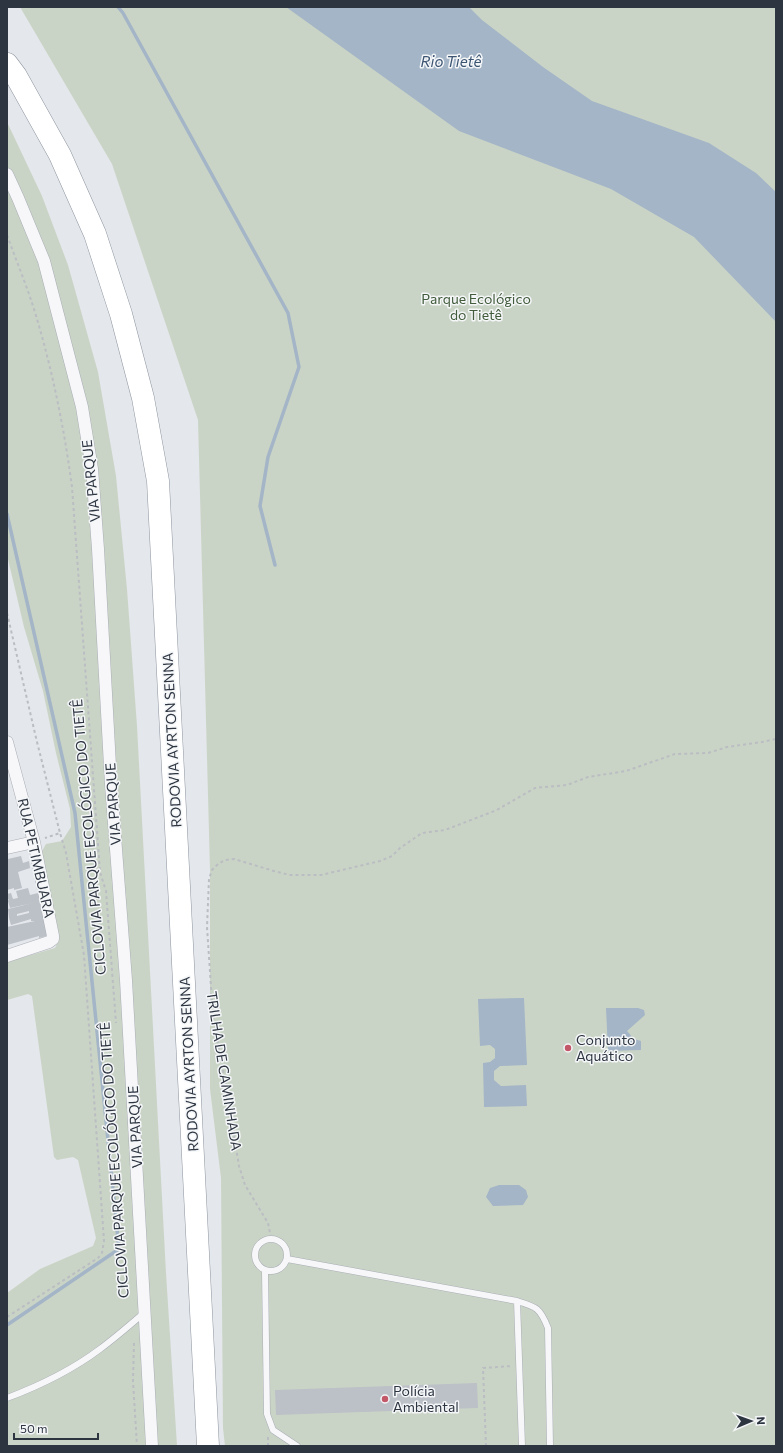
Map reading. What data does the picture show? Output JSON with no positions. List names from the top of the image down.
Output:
{
  "streets": {
    "highway": ["RODOVIA AYRTON SENNA"],
    "street": ["VIA PARQUE", "RUA PETIMBUARA"],
    "path": ["CICLOVIA PARQUE ECOLÓGICO DO TIETÊ", "TRILHA DE CAMINHADA"]
  },
  "water": ["Rio Tietê"],
  "parks": ["Parque Ecológico do Tietê"],
  "places": ["Conjunto Aquático", "Polícia Ambiental"],
  "scale_bar": "50 m",
  "north": "right"
}
